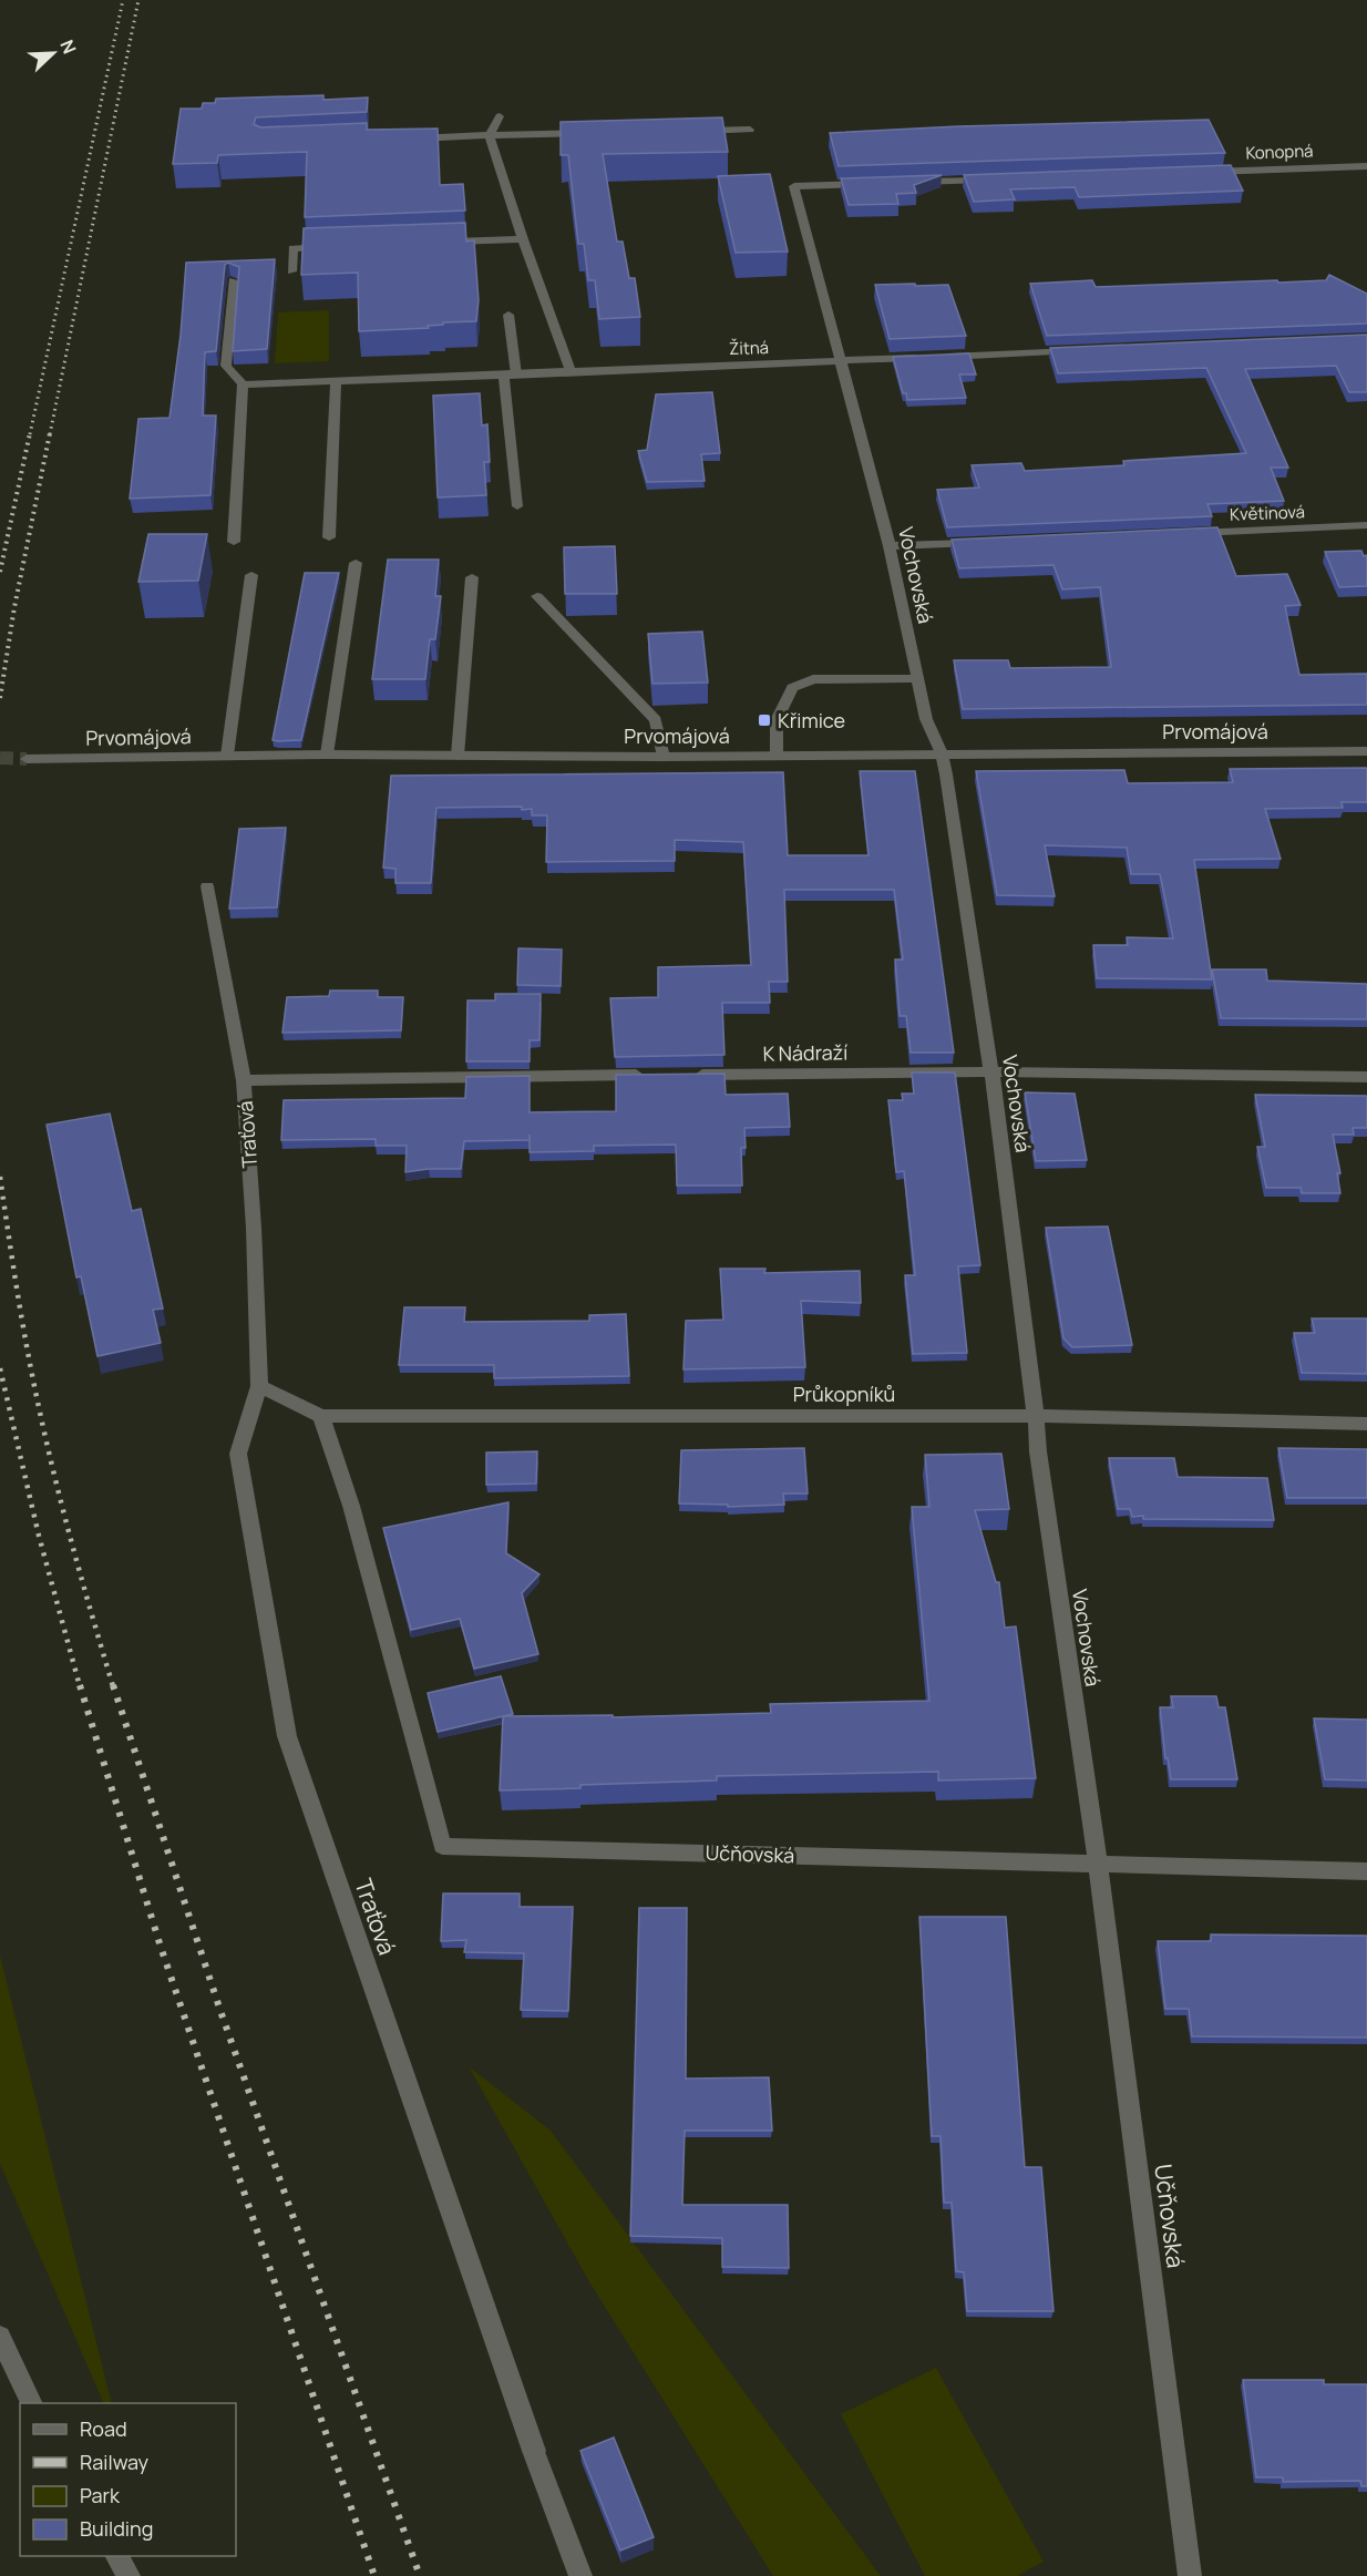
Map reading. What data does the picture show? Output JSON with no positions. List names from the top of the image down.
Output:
{
  "streets": {
    "street": [
      "Konopná",
      "Žitná",
      "Květinová",
      "Vochovská",
      "Prvomájová",
      "K Nádraží",
      "Traťová",
      "Průkopníků",
      "Učňovská"
    ]
  },
  "crossings": [
    ["Žitná", "Vochovská"],
    ["Vochovská", "Prvomájová"],
    ["Vochovská", "K Nádraží"],
    ["Vochovská", "Průkopníků"],
    ["Vochovská", "Učňovská"],
    ["Průkopníků", "Učňovská"]
  ],
  "places": {
    "transit": ["Křimice"]
  },
  "legend": [
    "Road",
    "Railway",
    "Park",
    "Building"
  ],
  "north": "top right"
}
